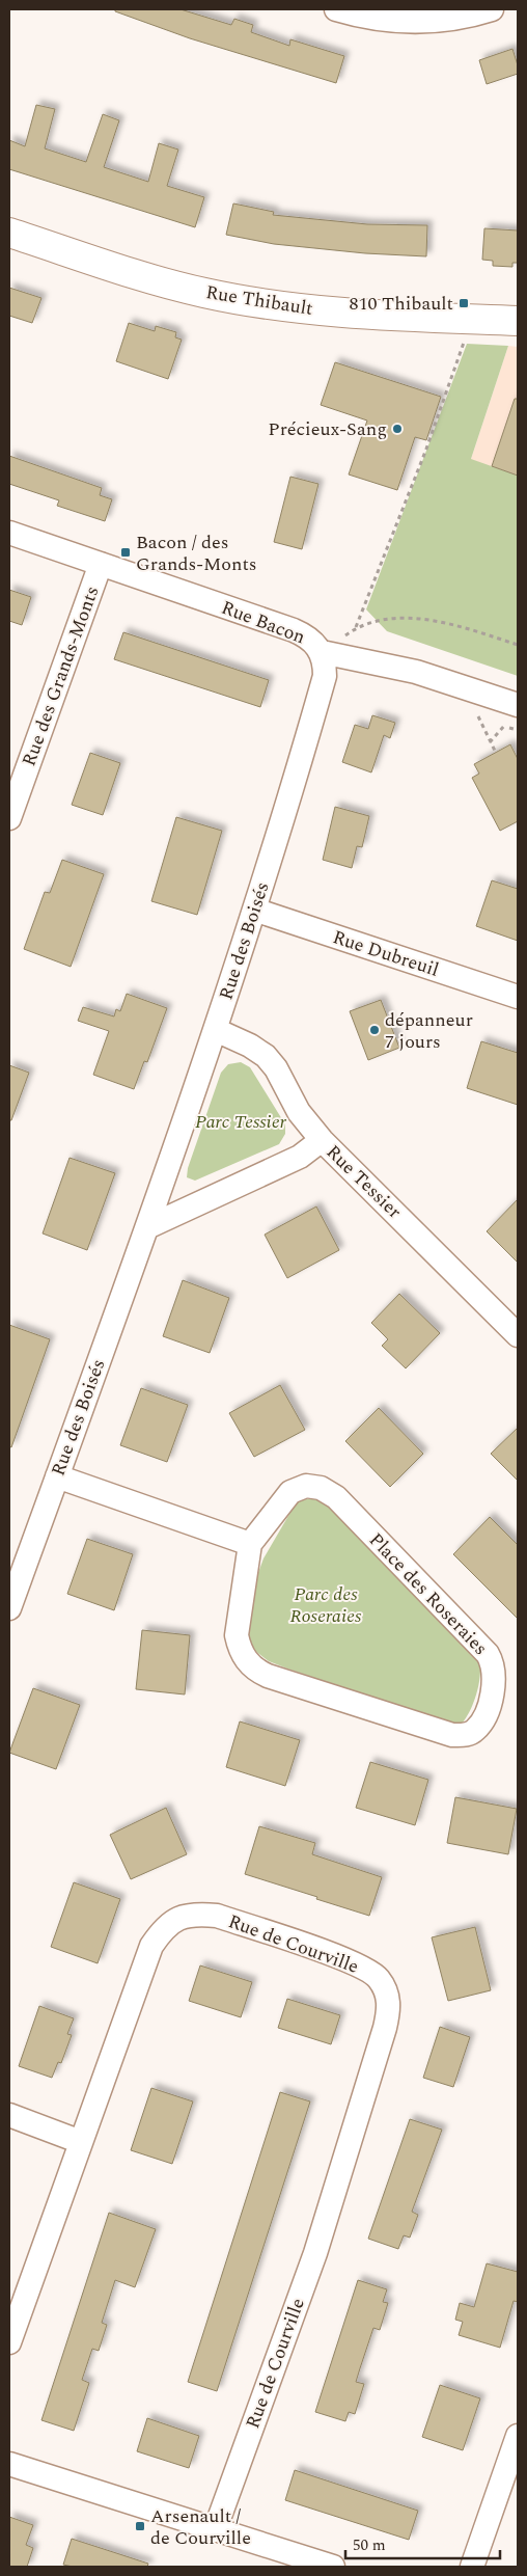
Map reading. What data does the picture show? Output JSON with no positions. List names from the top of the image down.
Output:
{
  "streets": {
    "street": [
      "Rue Thibault",
      "Rue Bacon",
      "Rue des Grands-Monts",
      "Rue des Boisés",
      "Rue Dubreuil",
      "Rue Tessier",
      "Place des Roseraies",
      "Rue de Courville"
    ]
  },
  "crossings": [
    ["Rue Bacon", "Rue des Grands-Monts"],
    ["Rue Bacon", "Rue des Boisés"],
    ["Rue des Boisés", "Rue Dubreuil"],
    ["Rue des Boisés", "Rue Tessier"]
  ],
  "parks": ["Parc Tessier", "Parc des Roseraies"],
  "places": {
    "transit": ["810 Thibault", "Bacon / des Grands-Monts", "Arsenault / de Courville"],
    "other": ["Précieux-Sang", "dépanneur 7 jours"]
  },
  "scale_bar": "50 m"
}
